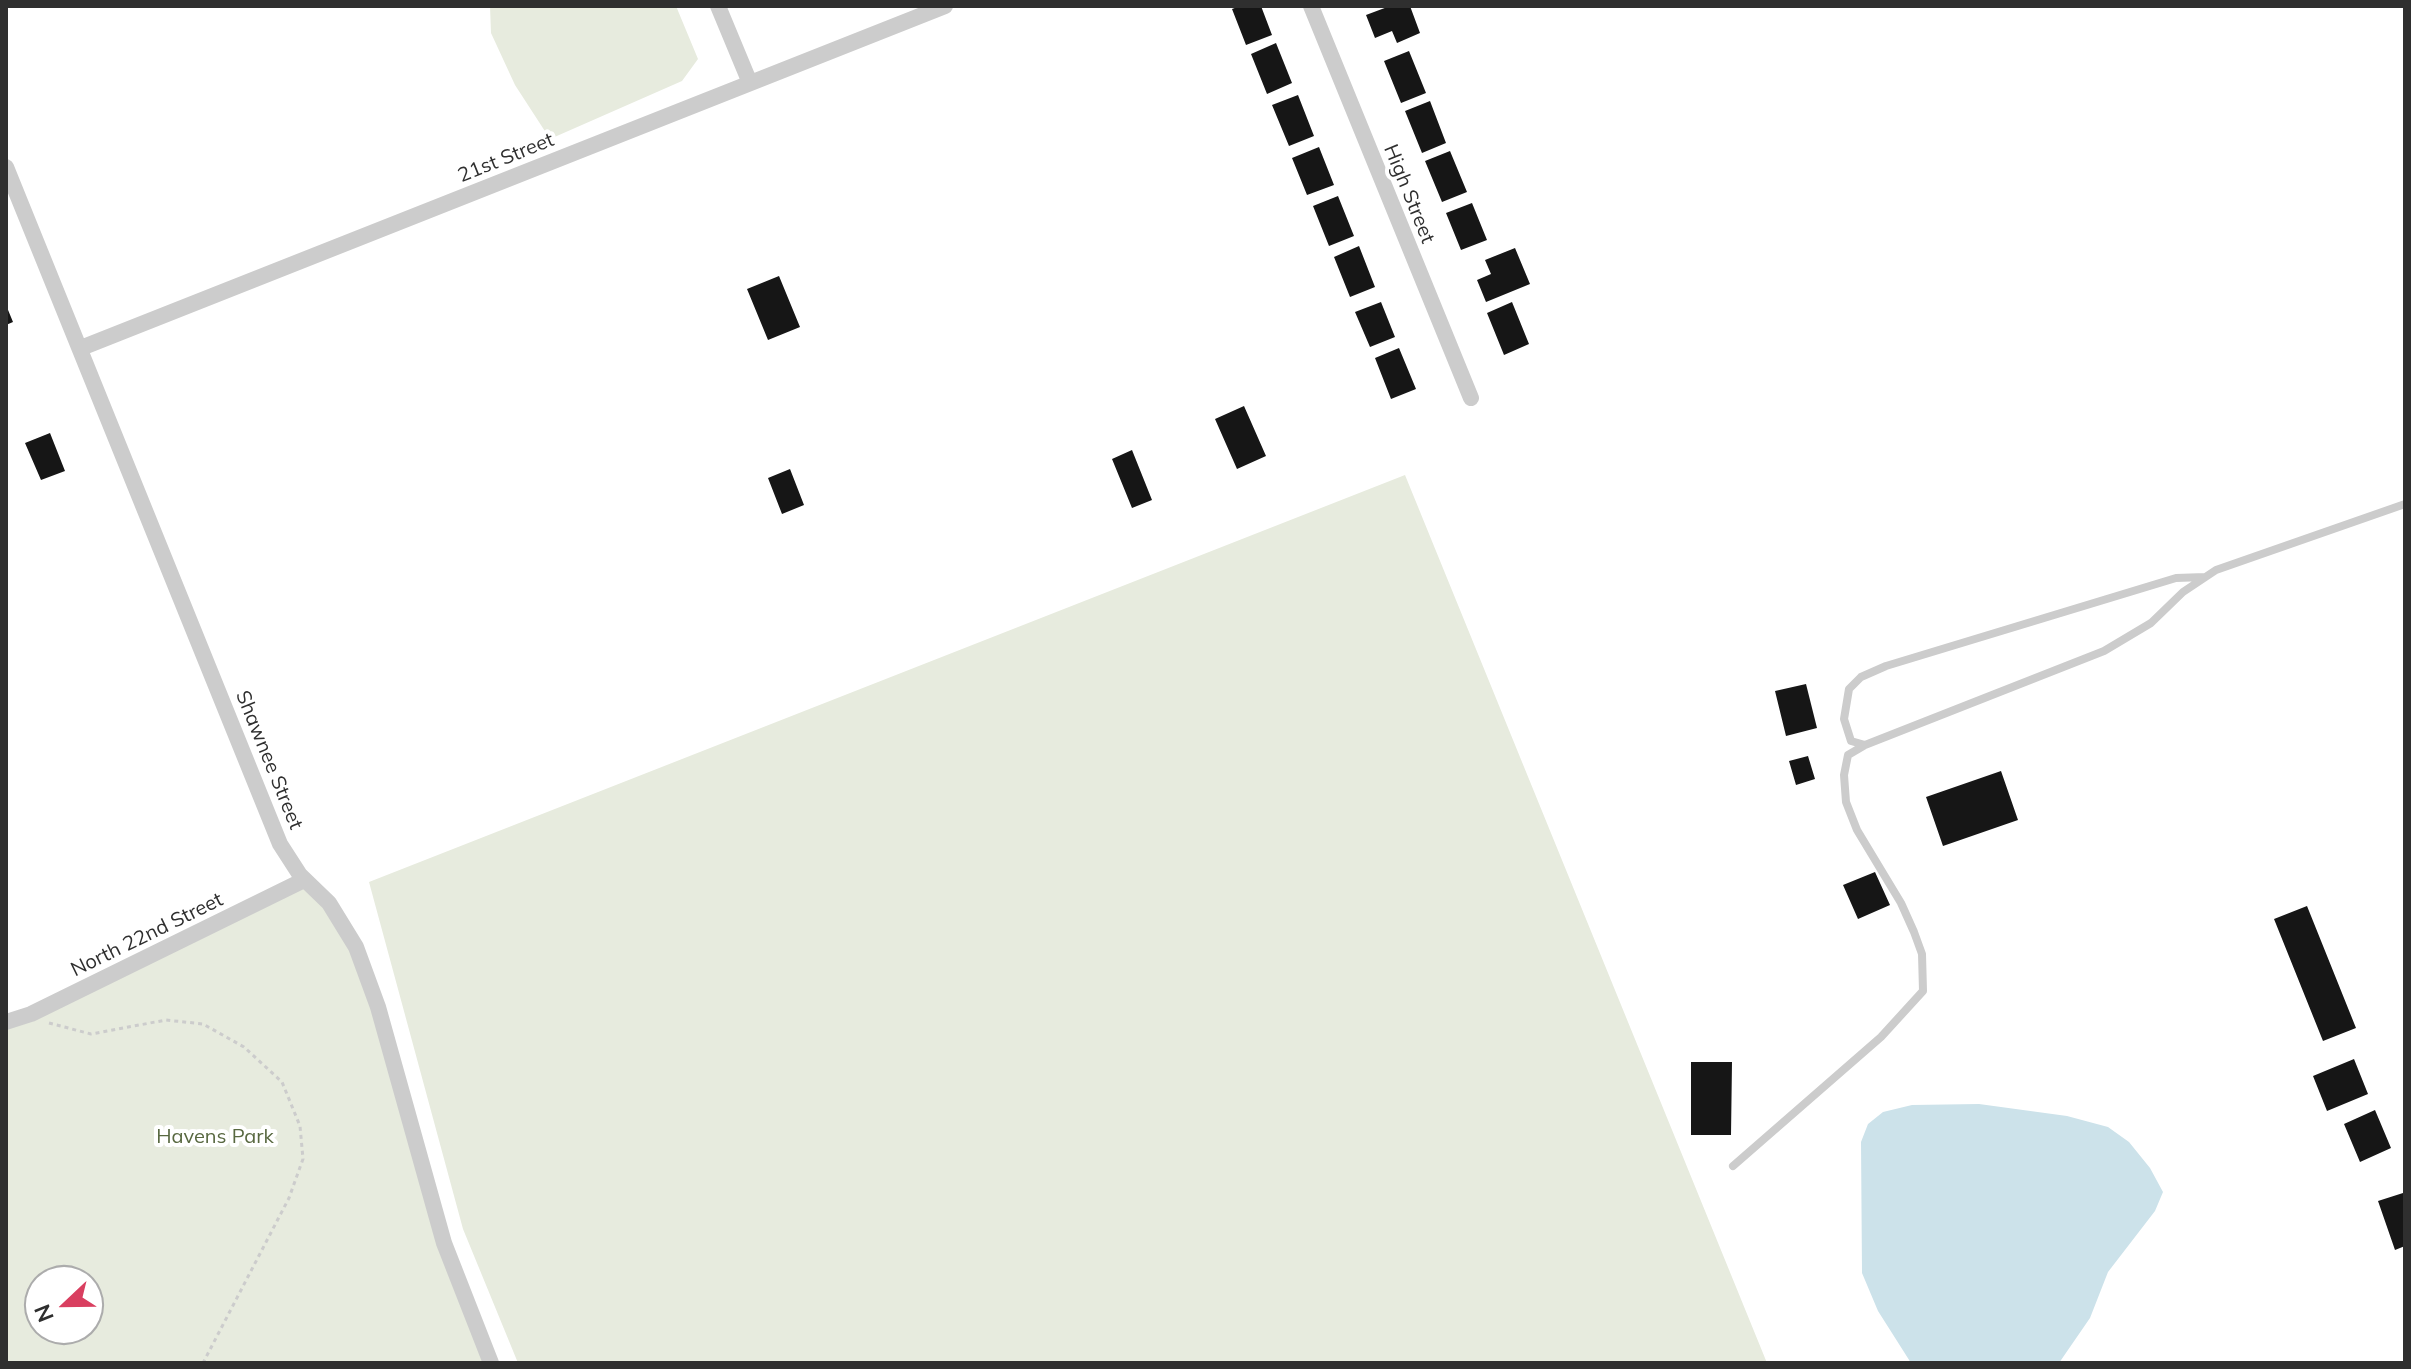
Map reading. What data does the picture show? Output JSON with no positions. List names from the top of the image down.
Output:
{
  "streets": {
    "street": [
      "21st Street",
      "High Street",
      "Shawnee Street",
      "North 22nd Street"
    ]
  },
  "crossings": [
    ["21st Street", "Shawnee Street"],
    ["Shawnee Street", "North 22nd Street"]
  ],
  "parks": ["Havens Park"],
  "north": "left"
}
